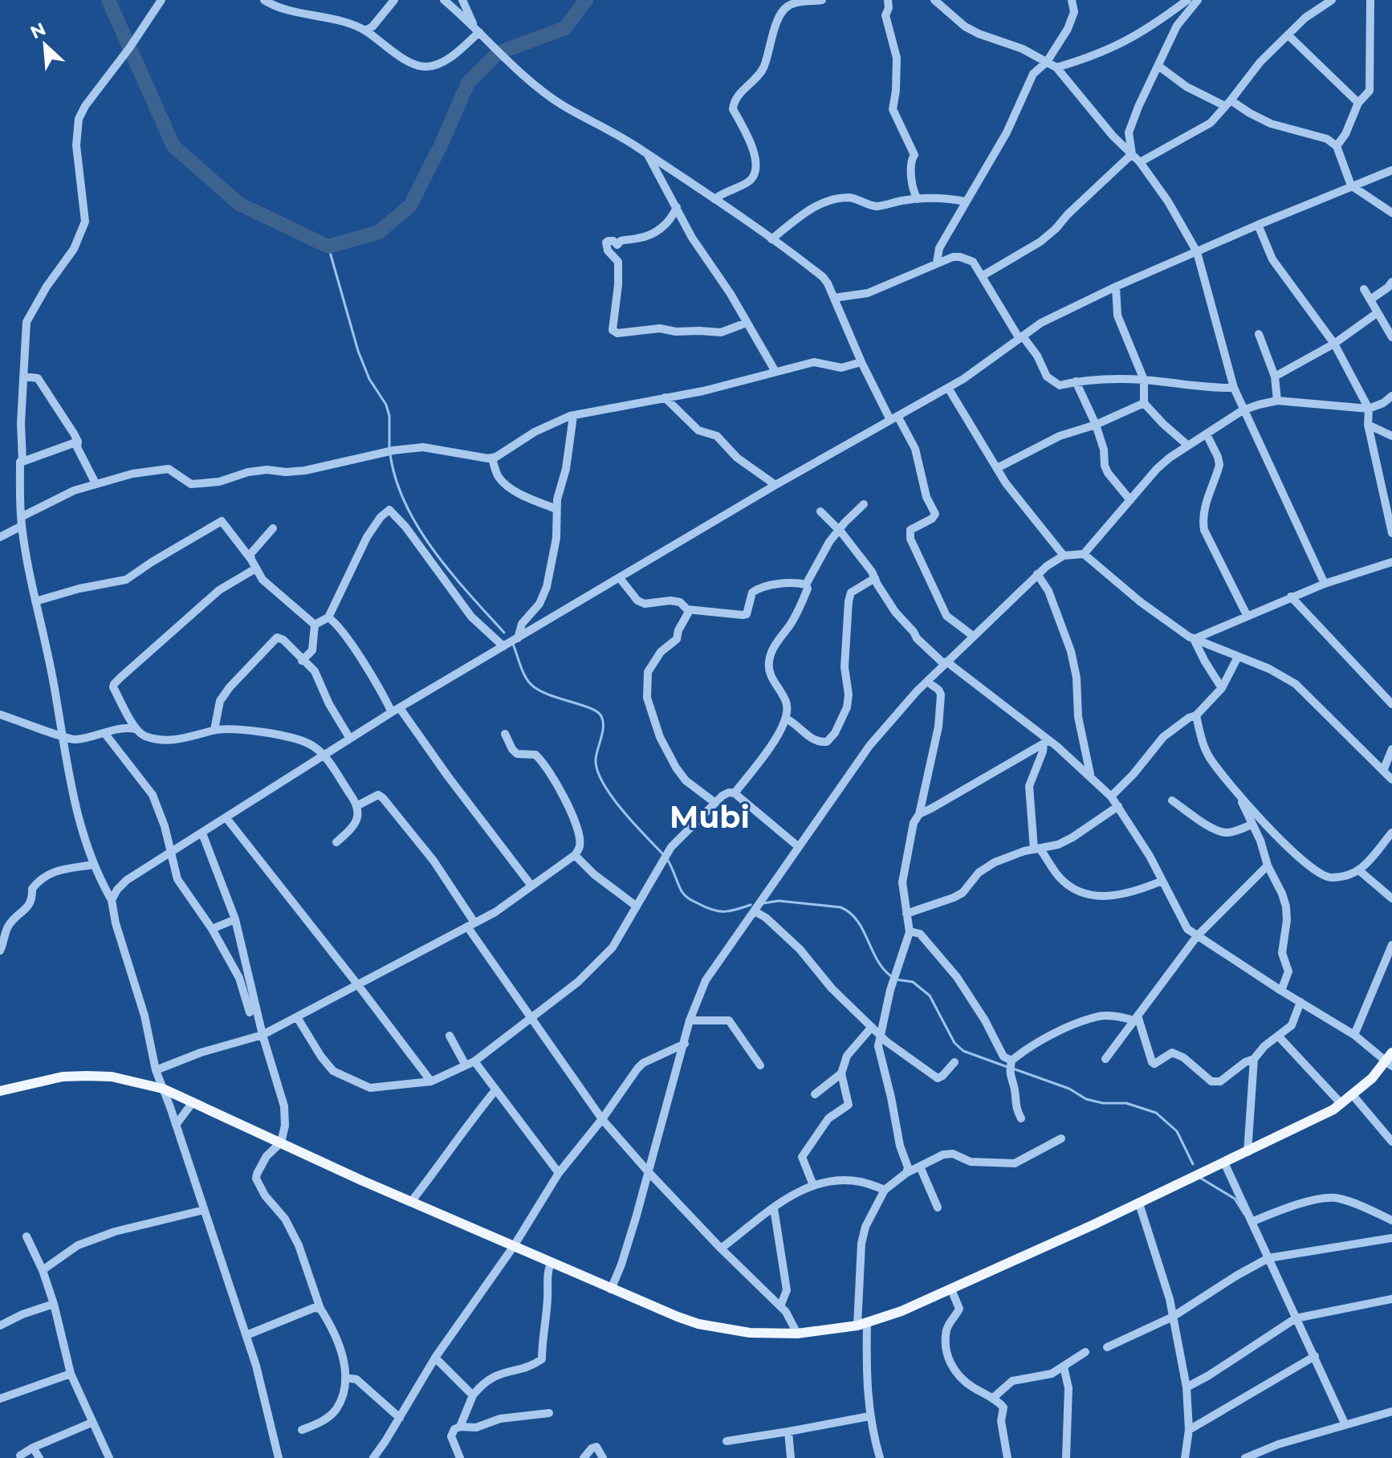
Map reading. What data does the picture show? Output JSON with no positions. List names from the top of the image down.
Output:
{
  "districts": ["Mubi"],
  "north": "top left"
}
